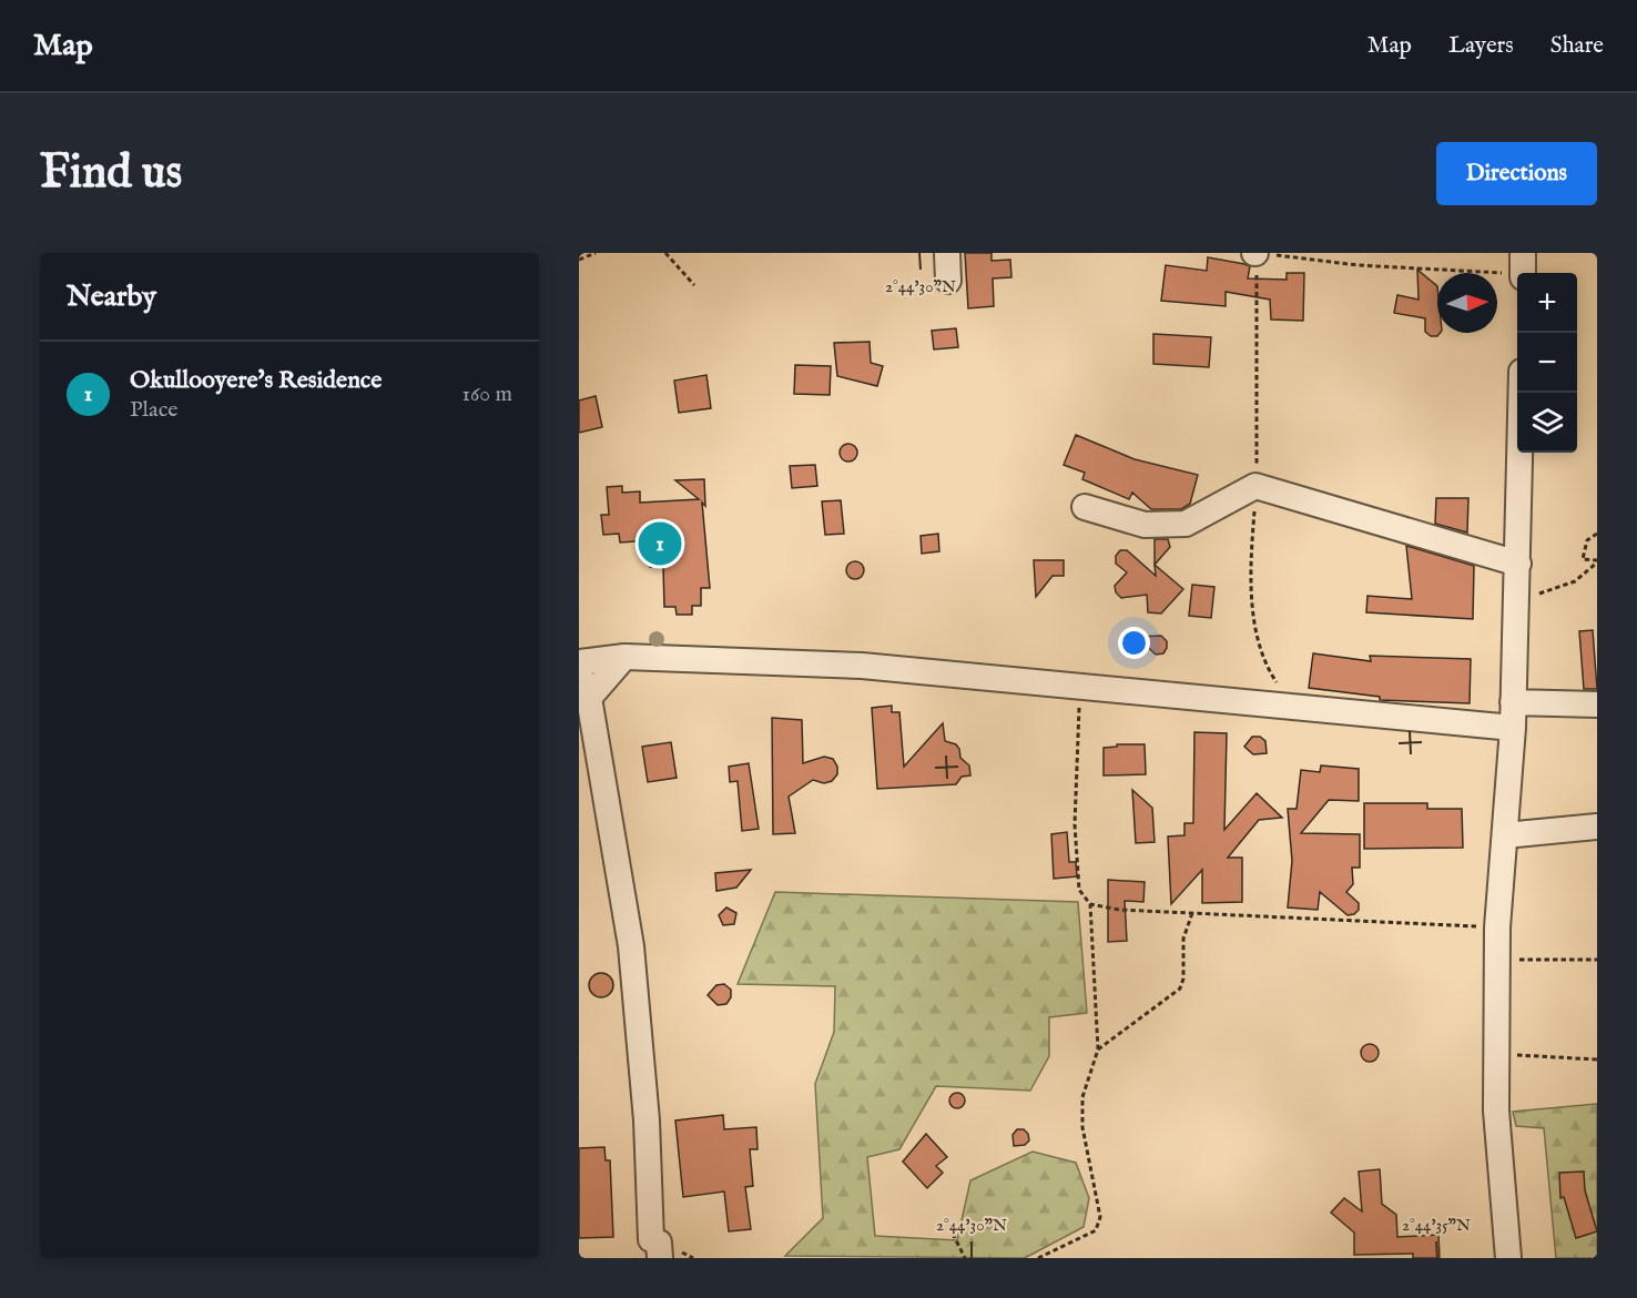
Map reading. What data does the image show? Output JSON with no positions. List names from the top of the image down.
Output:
{
  "north": "right",
  "page": {
    "header": "Map",
    "nav": ["Map", "Layers", "Share"],
    "buttons": "Directions",
    "title": "Find us",
    "heading": "Nearby",
    "map_buttons": ["+", "−"],
    "list": [
      {
        "mark": "1",
        "name": "Okullooyere's Residence",
        "note": "Place",
        "value": "160 m"
      }
    ],
    "pins": "1"
  },
  "coordinates": ["2°44'30\"N", "2°44'35\"N"]
}
